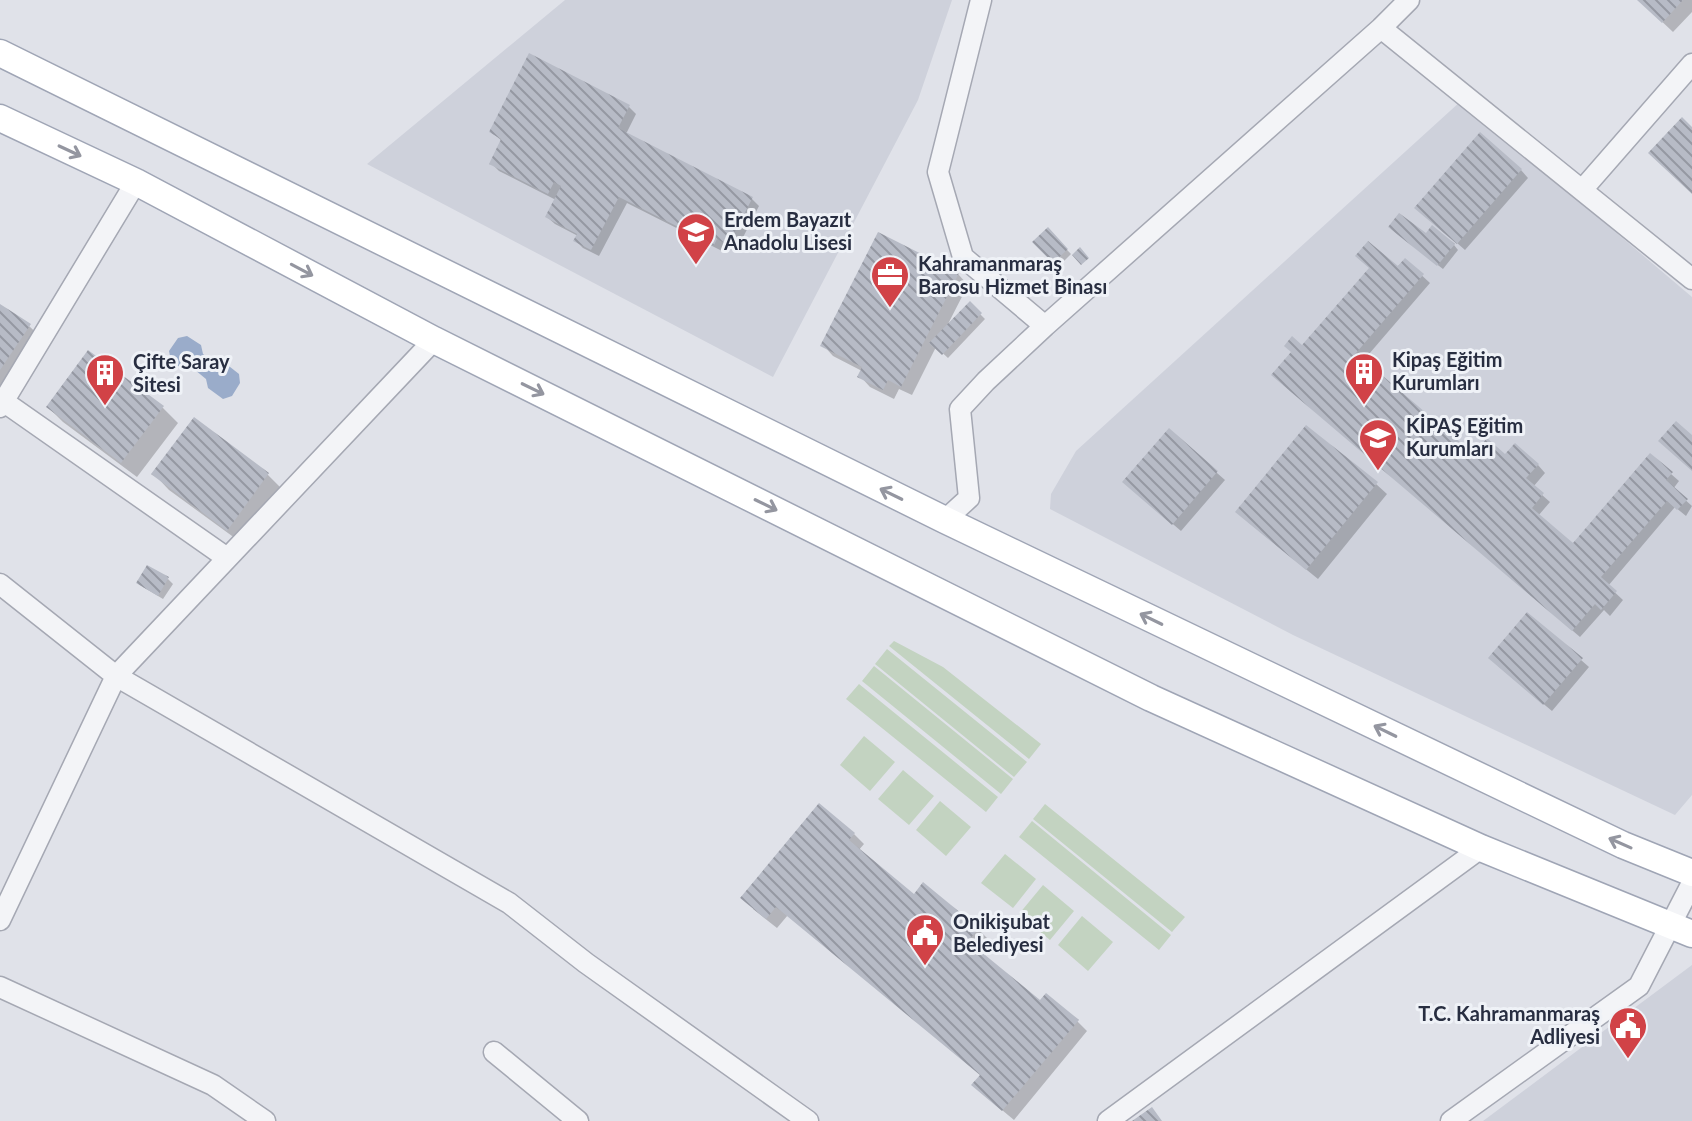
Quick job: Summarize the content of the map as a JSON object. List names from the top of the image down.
{
  "places": {
    "school or university": ["Erdem Bayazıt Anadolu Lisesi", "KİPAŞ Eğitim Kurumları"],
    "office": ["Kahramanmaraş Barosu Hizmet Binası"],
    "building": ["Kipaş Eğitim Kurumları", "Çifte Saray Sitesi"],
    "public building": ["Onikişubat Belediyesi", "T.C. Kahramanmaraş Adliyesi"]
  }
}
